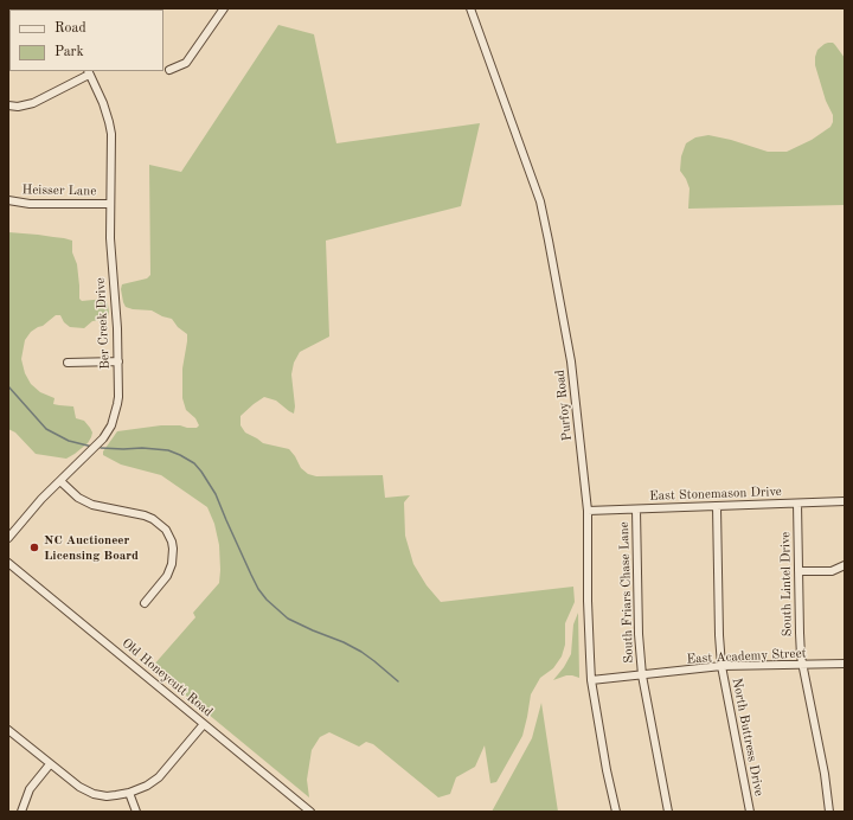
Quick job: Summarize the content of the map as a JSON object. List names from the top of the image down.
{
  "streets": {
    "street": [
      "Heisser Lane",
      "Ber Creek Drive",
      "Purfoy Road",
      "East Stonemason Drive",
      "South Lintel Drive",
      "South Friars Chase Lane",
      "East Academy Street",
      "Old Honeycutt Road",
      "North Buttress Drive"
    ]
  },
  "crossings": [
    ["Heisser Lane", "Ber Creek Drive"],
    ["Purfoy Road", "East Stonemason Drive"],
    ["Purfoy Road", "East Academy Street"],
    ["East Stonemason Drive", "South Lintel Drive"],
    ["East Stonemason Drive", "South Friars Chase Lane"],
    ["East Stonemason Drive", "North Buttress Drive"],
    ["South Lintel Drive", "East Academy Street"],
    ["South Friars Chase Lane", "East Academy Street"],
    ["East Academy Street", "North Buttress Drive"]
  ],
  "places": ["NC Auctioneer Licensing Board"],
  "legend": ["Road", "Park"]
}
